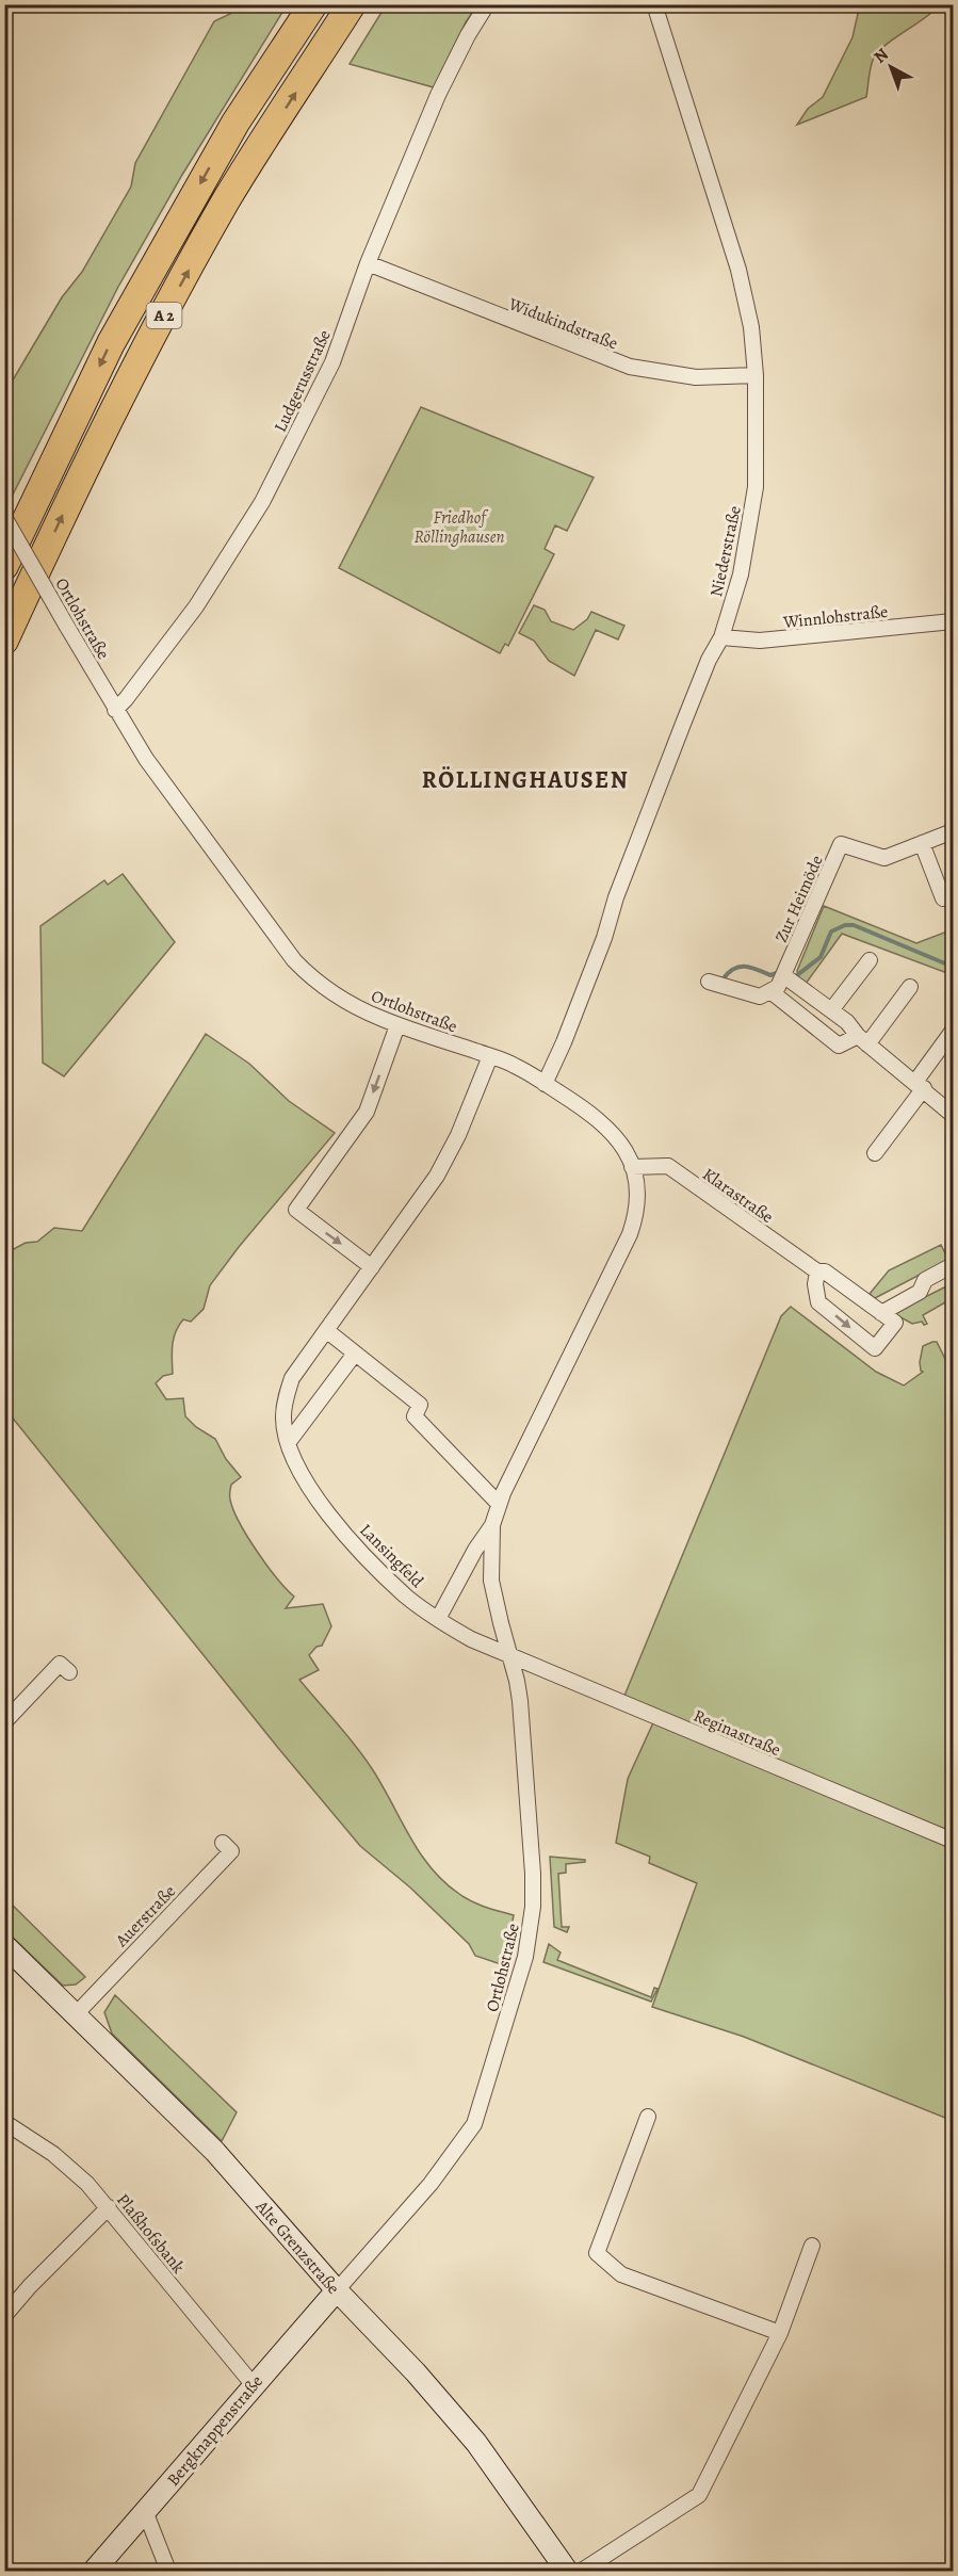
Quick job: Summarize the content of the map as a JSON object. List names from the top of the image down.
{
  "streets": {
    "highway": ["A 2"],
    "street": [
      "Widukindstraße",
      "Ludgerusstraße",
      "Niederstraße",
      "Winnlohstraße",
      "Ortlohstraße",
      "Zur Heimöde",
      "Klarastraße",
      "Lansingfeld",
      "Reginastraße",
      "Auerstraße",
      "Plaßhofsbank",
      "Alte Grenzstraße",
      "Bergknappenstraße"
    ]
  },
  "crossings": [
    ["Widukindstraße", "Ludgerusstraße"],
    ["Widukindstraße", "Niederstraße"],
    ["Ludgerusstraße", "Ortlohstraße"],
    ["Niederstraße", "Winnlohstraße"],
    ["Niederstraße", "Ortlohstraße"],
    ["Ortlohstraße", "Klarastraße"],
    ["Ortlohstraße", "Lansingfeld"],
    ["Ortlohstraße", "Reginastraße"],
    ["Ortlohstraße", "Alte Grenzstraße"],
    ["Ortlohstraße", "Bergknappenstraße"],
    ["Lansingfeld", "Reginastraße"],
    ["Auerstraße", "Alte Grenzstraße"],
    ["Plaßhofsbank", "Bergknappenstraße"],
    ["Alte Grenzstraße", "Bergknappenstraße"]
  ],
  "districts": ["RÖLLINGHAUSEN"],
  "parks": ["Friedhof Röllinghausen"],
  "north": "top left"
}
